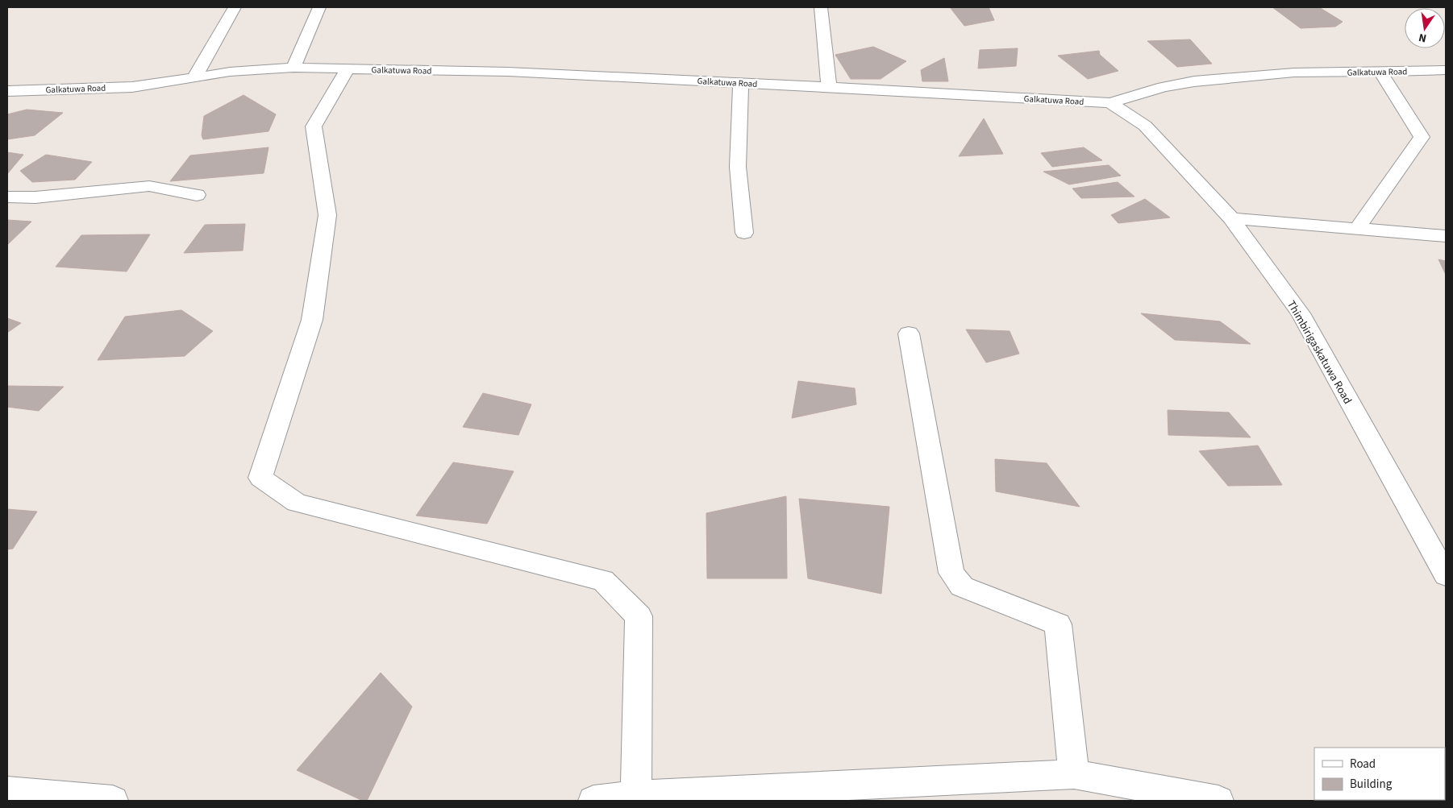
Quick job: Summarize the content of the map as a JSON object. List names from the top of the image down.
{
  "streets": {
    "street": ["Galkatuwa Road", "Thimbirigaskatuwa Road"]
  },
  "crossings": [
    ["Galkatuwa Road", "Thimbirigaskatuwa Road"]
  ],
  "legend": ["Road", "Building"],
  "north": "bottom"
}
